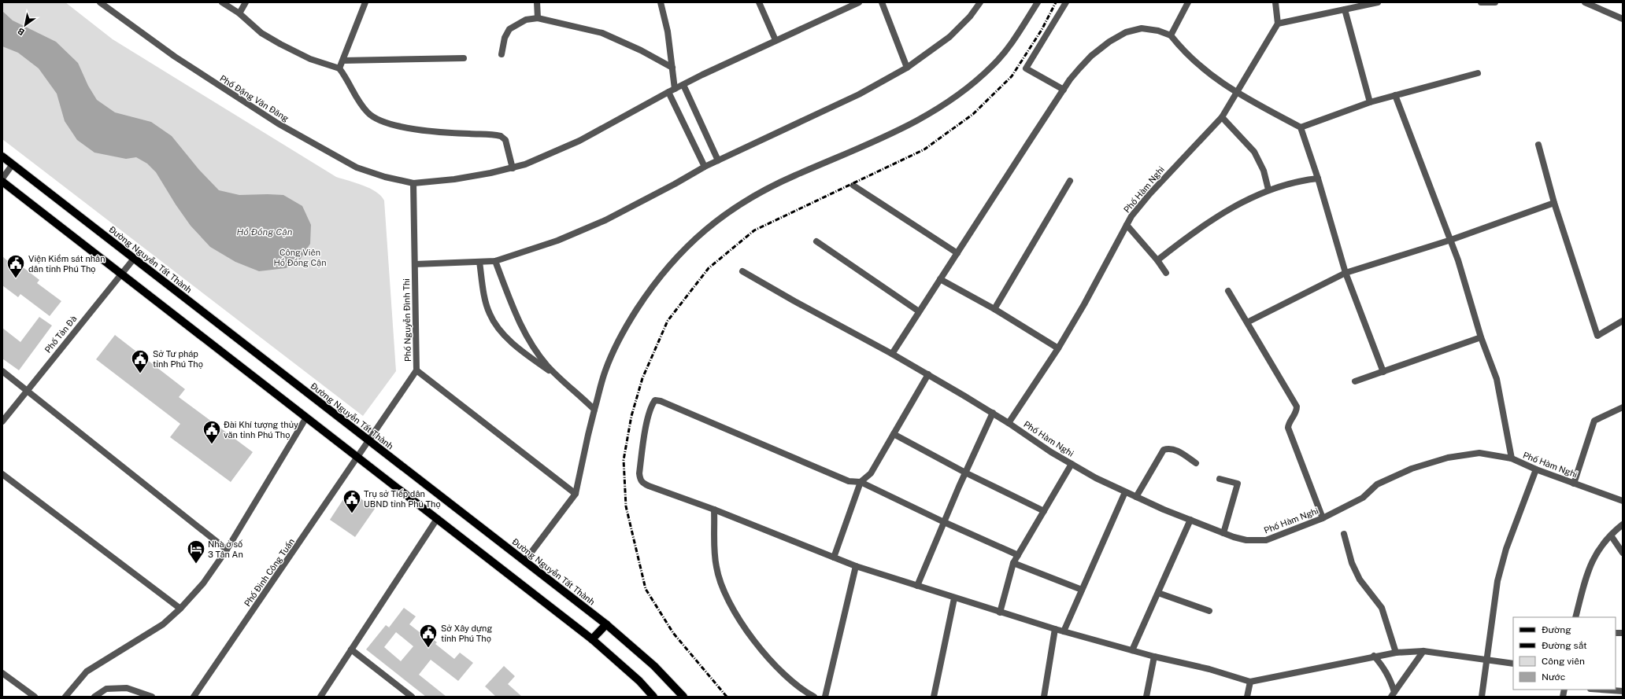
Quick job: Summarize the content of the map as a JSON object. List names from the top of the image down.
{
  "streets": {
    "main road": ["Đường Nguyễn Tất Thành"],
    "street": [
      "Phố Đặng Văn Đăng",
      "Phố Hàm Nghi",
      "Phố Nguyễn Đình Thi",
      "Phố Tản Đà",
      "Phố Đinh Công Tuấn"
    ]
  },
  "crossings": [
    ["Phố Đặng Văn Đăng", "Phố Nguyễn Đình Thi"],
    ["Đường Nguyễn Tất Thành", "Phố Nguyễn Đình Thi"],
    ["Đường Nguyễn Tất Thành", "Phố Tản Đà"],
    ["Phố Nguyễn Đình Thi", "Phố Đinh Công Tuấn"]
  ],
  "water": ["Hồ Đồng Cận"],
  "parks": ["Công Viên Hồ Đồng Cận"],
  "places": {
    "public building": [
      "Viện Kiểm sát nhân dân tỉnh Phú Thọ",
      "Sở Tư pháp tỉnh Phú Thọ",
      "Đài Khí tượng thủy văn tỉnh Phú Thọ",
      "Trụ sở Tiếp dân UBND tỉnh Phú Thọ",
      "Sở Xây dựng tỉnh Phú Thọ"
    ],
    "hotel": ["Nhà ở số 3 Tân An"]
  },
  "legend": [
    "Đường",
    "Đường sắt",
    "Công viên",
    "Nước"
  ],
  "north": "bottom left"
}
